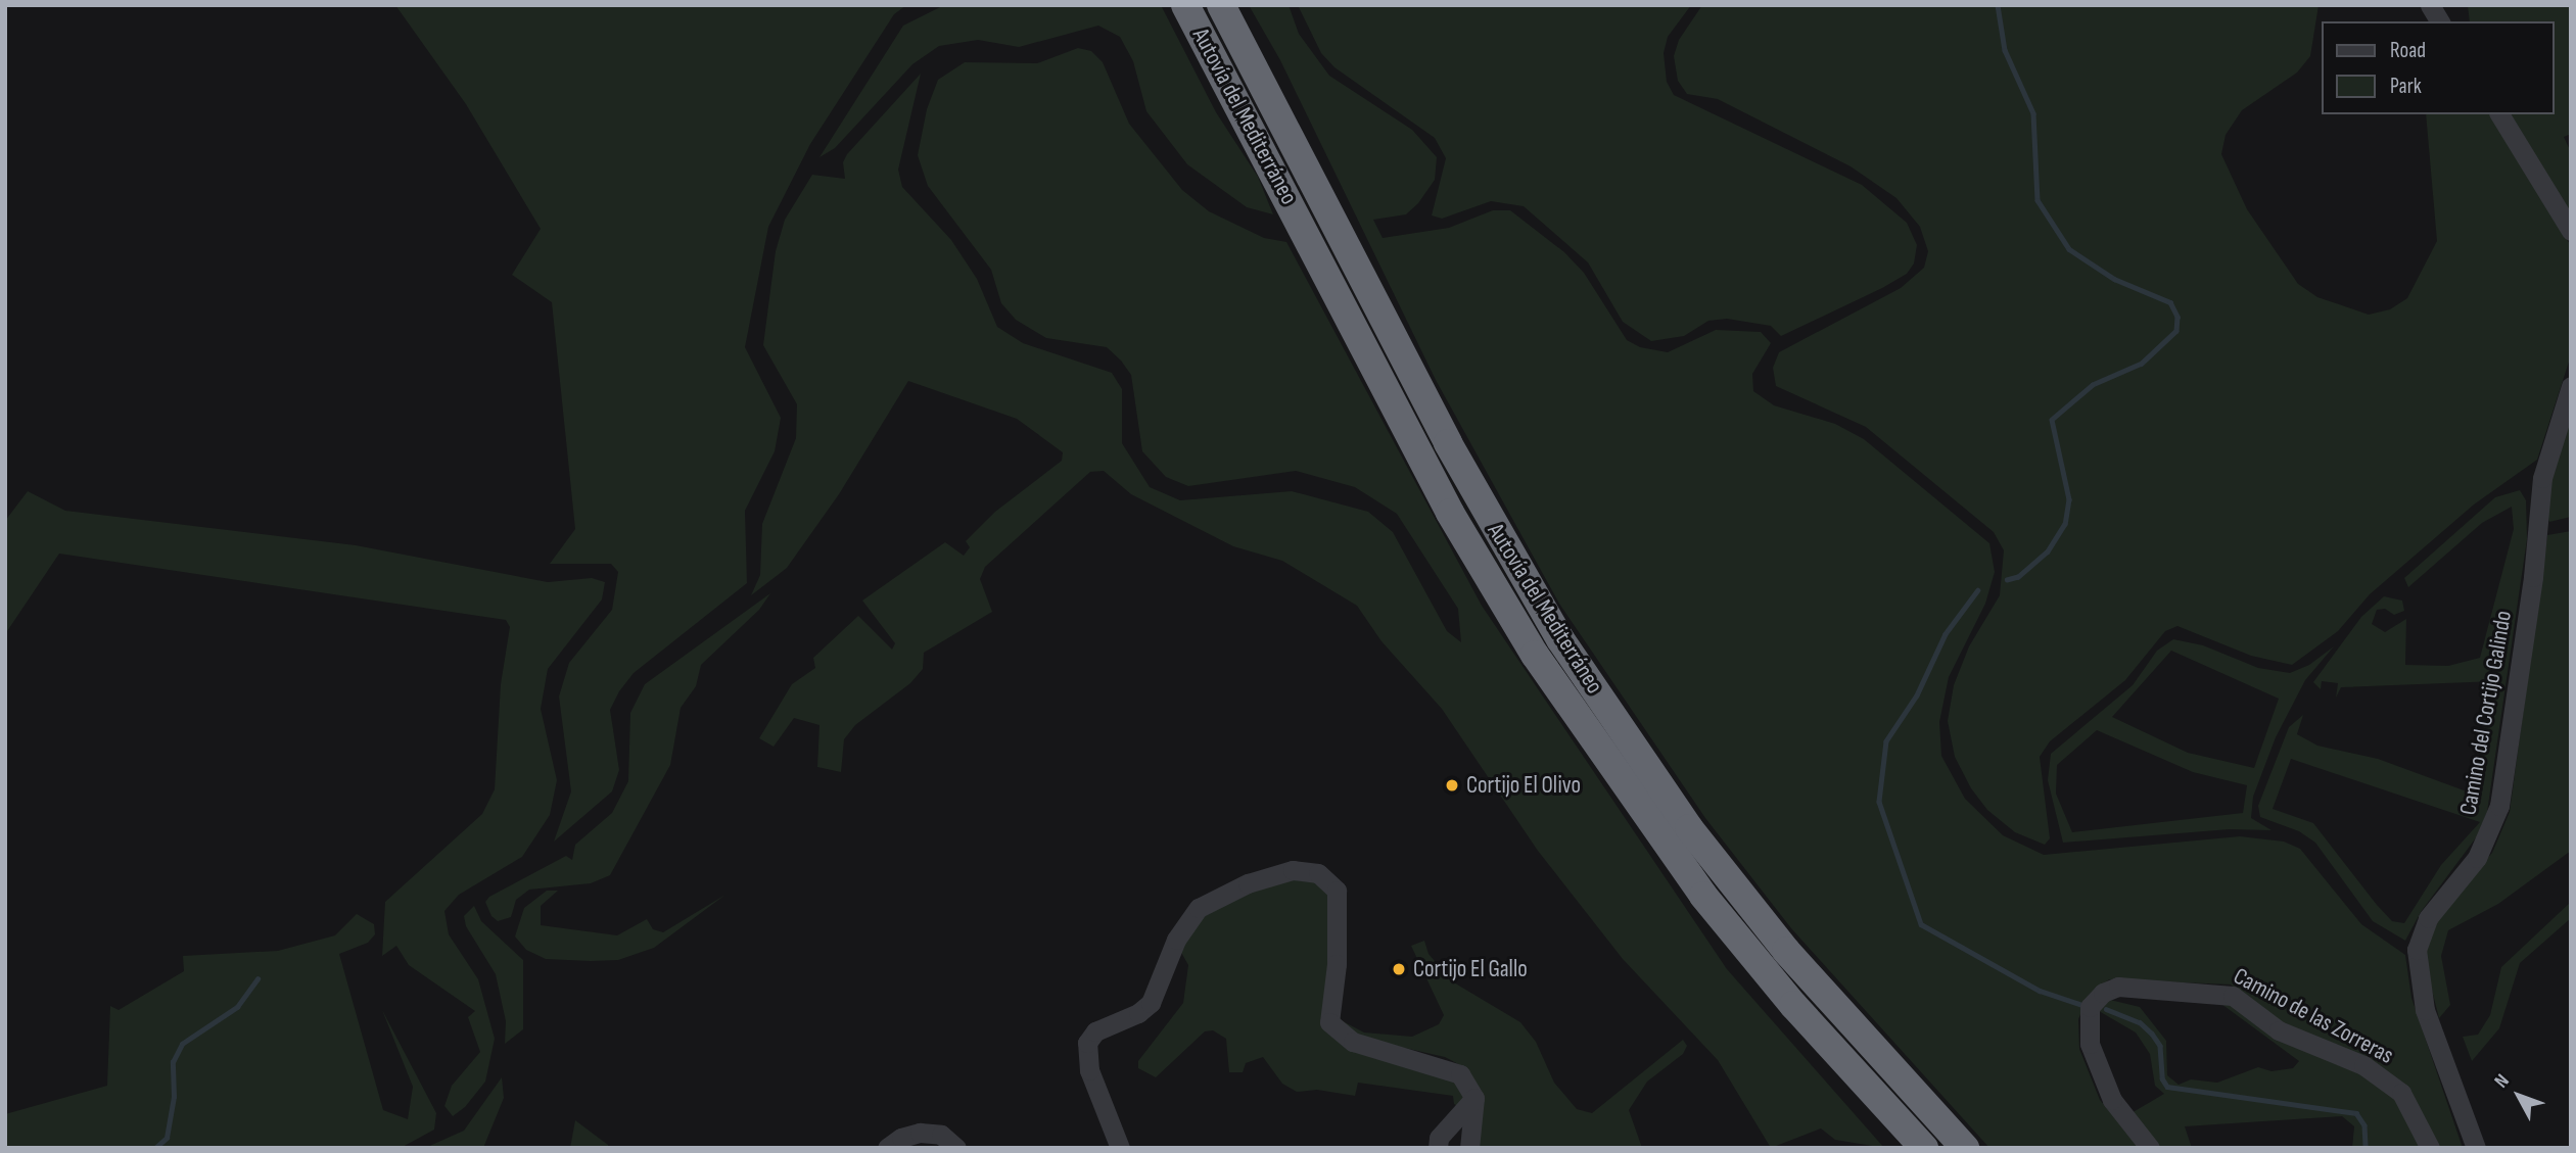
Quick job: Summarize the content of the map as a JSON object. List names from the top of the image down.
{
  "streets": {
    "highway": ["Autovía del Mediterráneo"],
    "street": ["Camino del Cortijo Galindo", "Camino de las Zorreras"]
  },
  "places": ["Cortijo El Olivo", "Cortijo El Gallo"],
  "legend": ["Road", "Park"],
  "north": "top left"
}
